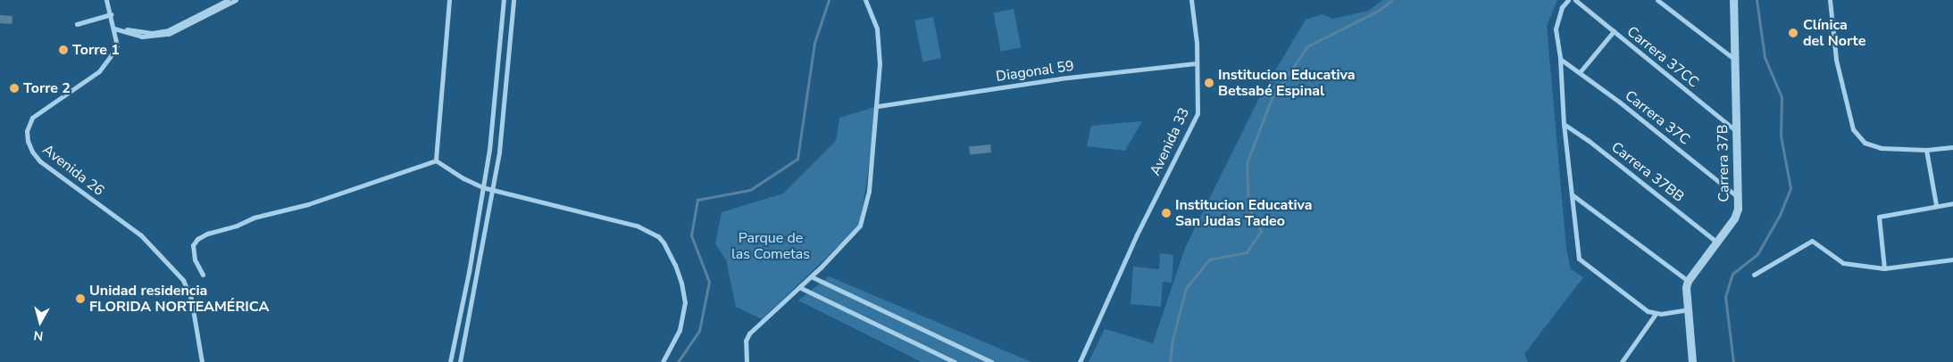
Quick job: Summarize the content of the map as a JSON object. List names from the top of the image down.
{
  "streets": {
    "street": [
      "Carrera 37CC",
      "Diagonal 59",
      "Carrera 37C",
      "Avenida 33",
      "Carrera 37B",
      "Avenida 26",
      "Carrera 37BB"
    ]
  },
  "crossings": [
    ["Carrera 37CC", "Carrera 37B"],
    ["Diagonal 59", "Avenida 33"],
    ["Carrera 37C", "Carrera 37B"],
    ["Carrera 37B", "Carrera 37BB"]
  ],
  "parks": ["Parque de las Cometas"],
  "places": [
    "Clínica del Norte",
    "Torre 1",
    "Institucion Educativa Betsabé Espinal",
    "Torre 2",
    "Institucion Educativa San Judas Tadeo",
    "Unidad residencia FLORIDA NORTEAMÉRICA"
  ],
  "north": "bottom"
}
